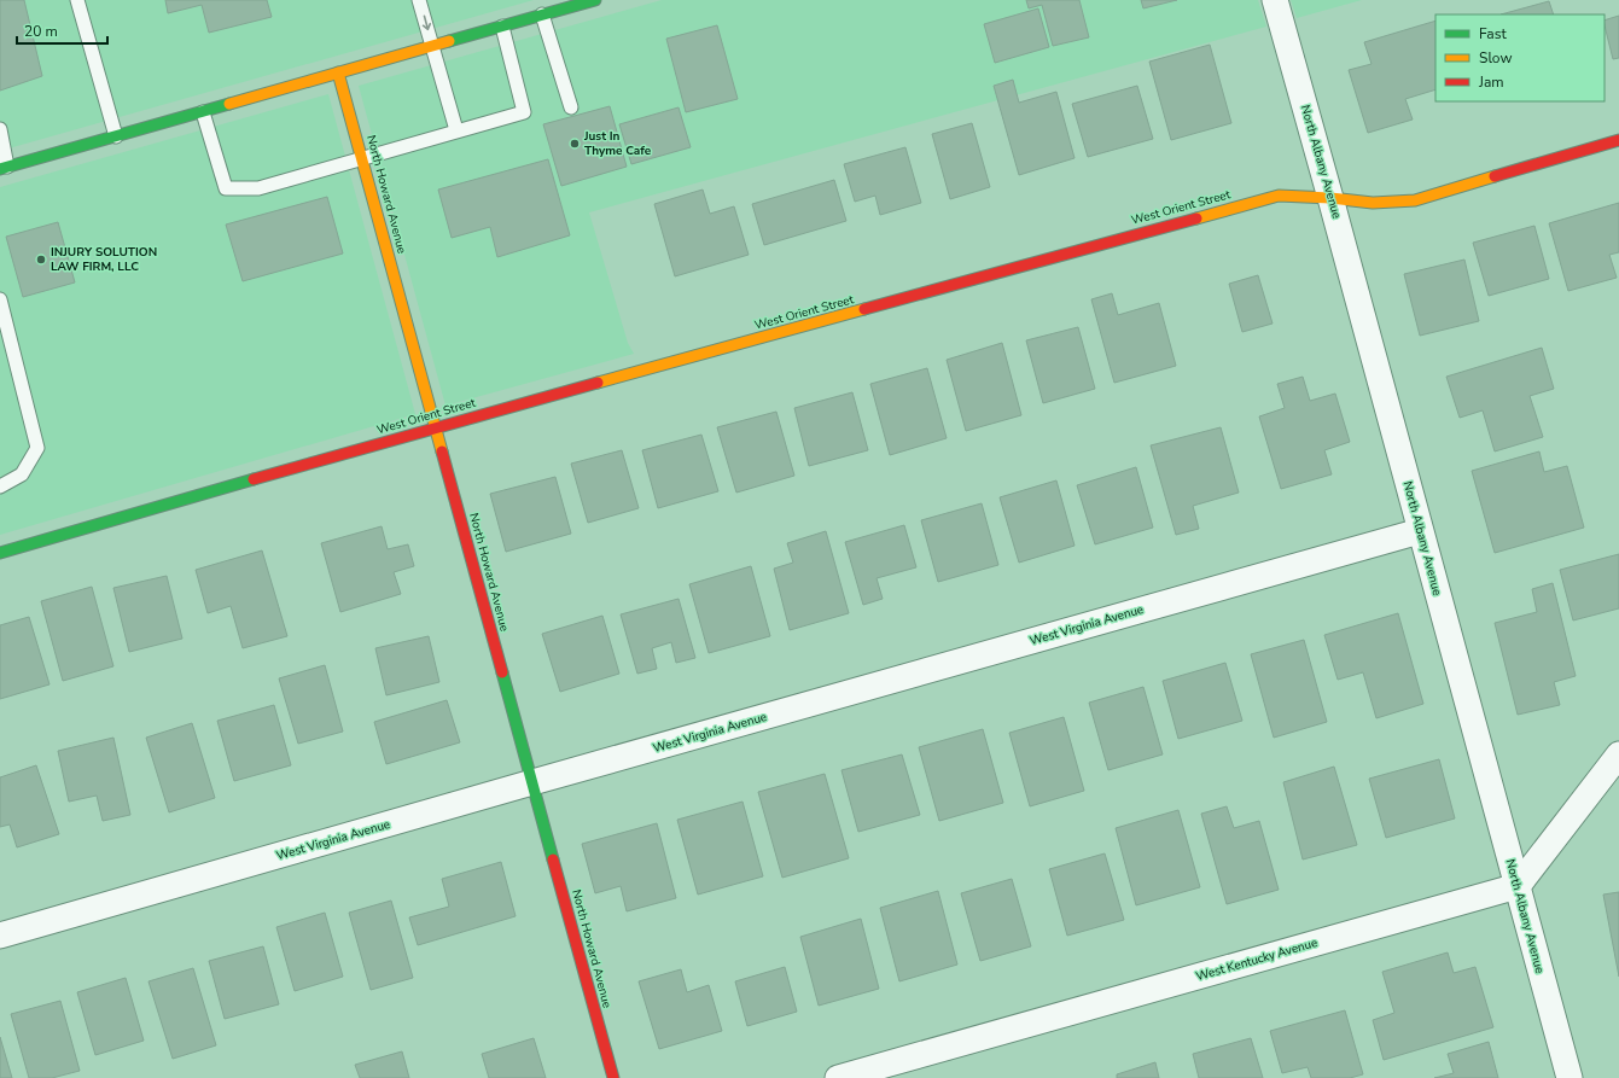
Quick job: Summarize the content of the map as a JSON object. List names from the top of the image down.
{
  "streets": {
    "street": [
      "North Albany Avenue",
      "North Howard Avenue",
      "West Orient Street",
      "West Virginia Avenue",
      "West Kentucky Avenue"
    ]
  },
  "crossings": [
    ["North Albany Avenue", "West Orient Street"],
    ["North Albany Avenue", "West Virginia Avenue"],
    ["North Albany Avenue", "West Kentucky Avenue"],
    ["North Howard Avenue", "West Orient Street"],
    ["North Howard Avenue", "West Virginia Avenue"]
  ],
  "places": ["Just In Thyme Cafe", "INJURY SOLUTION LAW FIRM, LLC"],
  "legend": ["Fast", "Slow", "Jam"],
  "scale_bar": "20 m"
}
